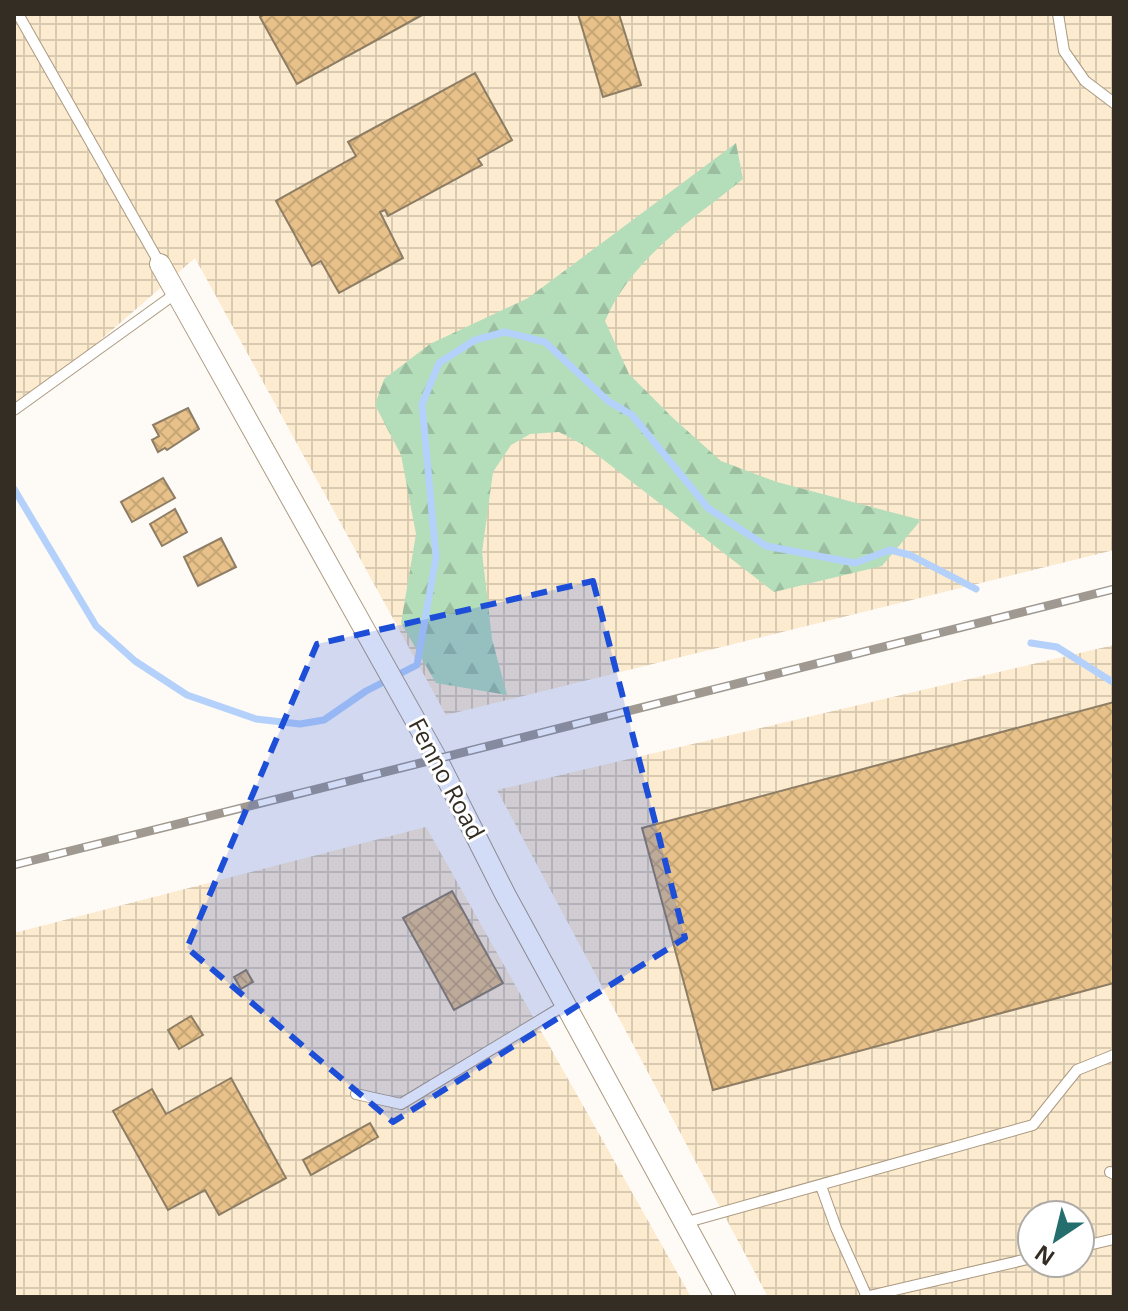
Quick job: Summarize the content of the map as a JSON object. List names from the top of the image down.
{
  "streets": {
    "street": ["Fenno Road"]
  },
  "north": "bottom left"
}
